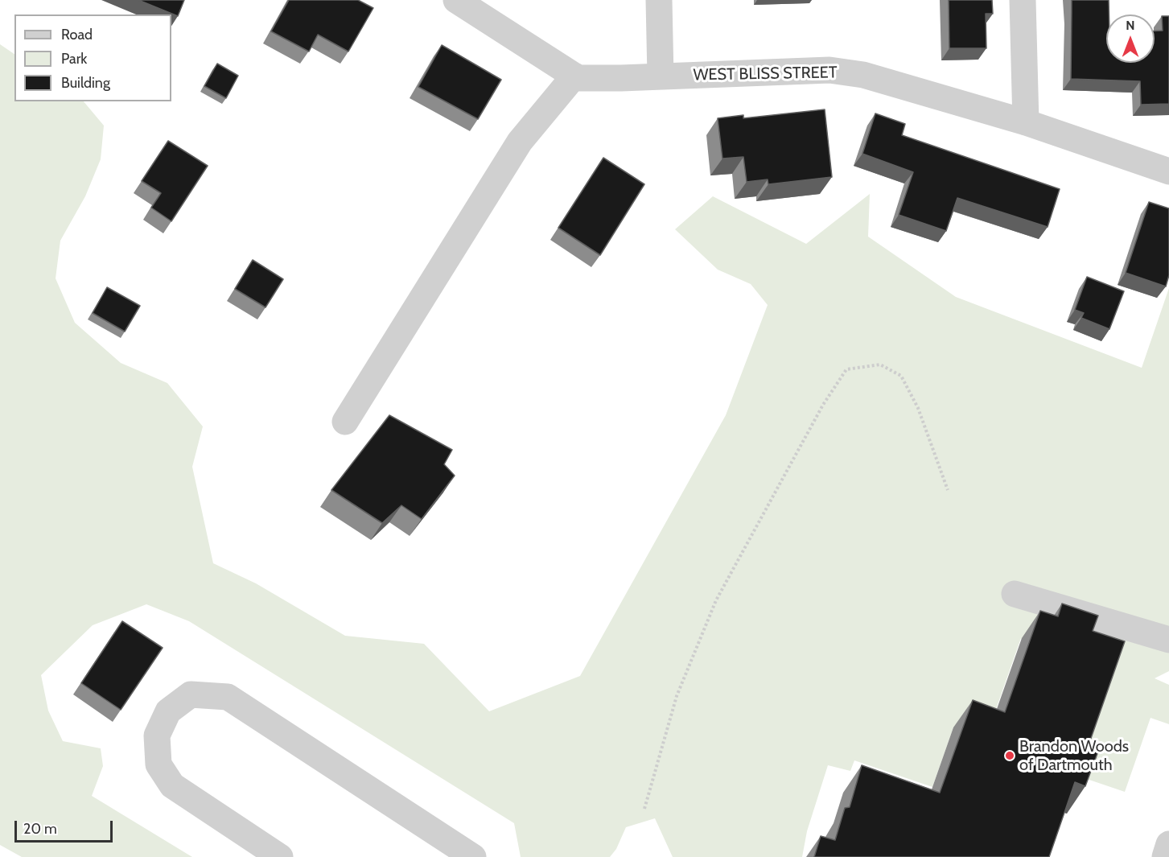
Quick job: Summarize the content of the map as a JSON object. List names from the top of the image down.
{
  "streets": {
    "street": ["WEST BLISS STREET"]
  },
  "places": ["Brandon Woods of Dartmouth"],
  "legend": ["Road", "Park", "Building"],
  "scale_bar": "20 m",
  "north": "top"
}
